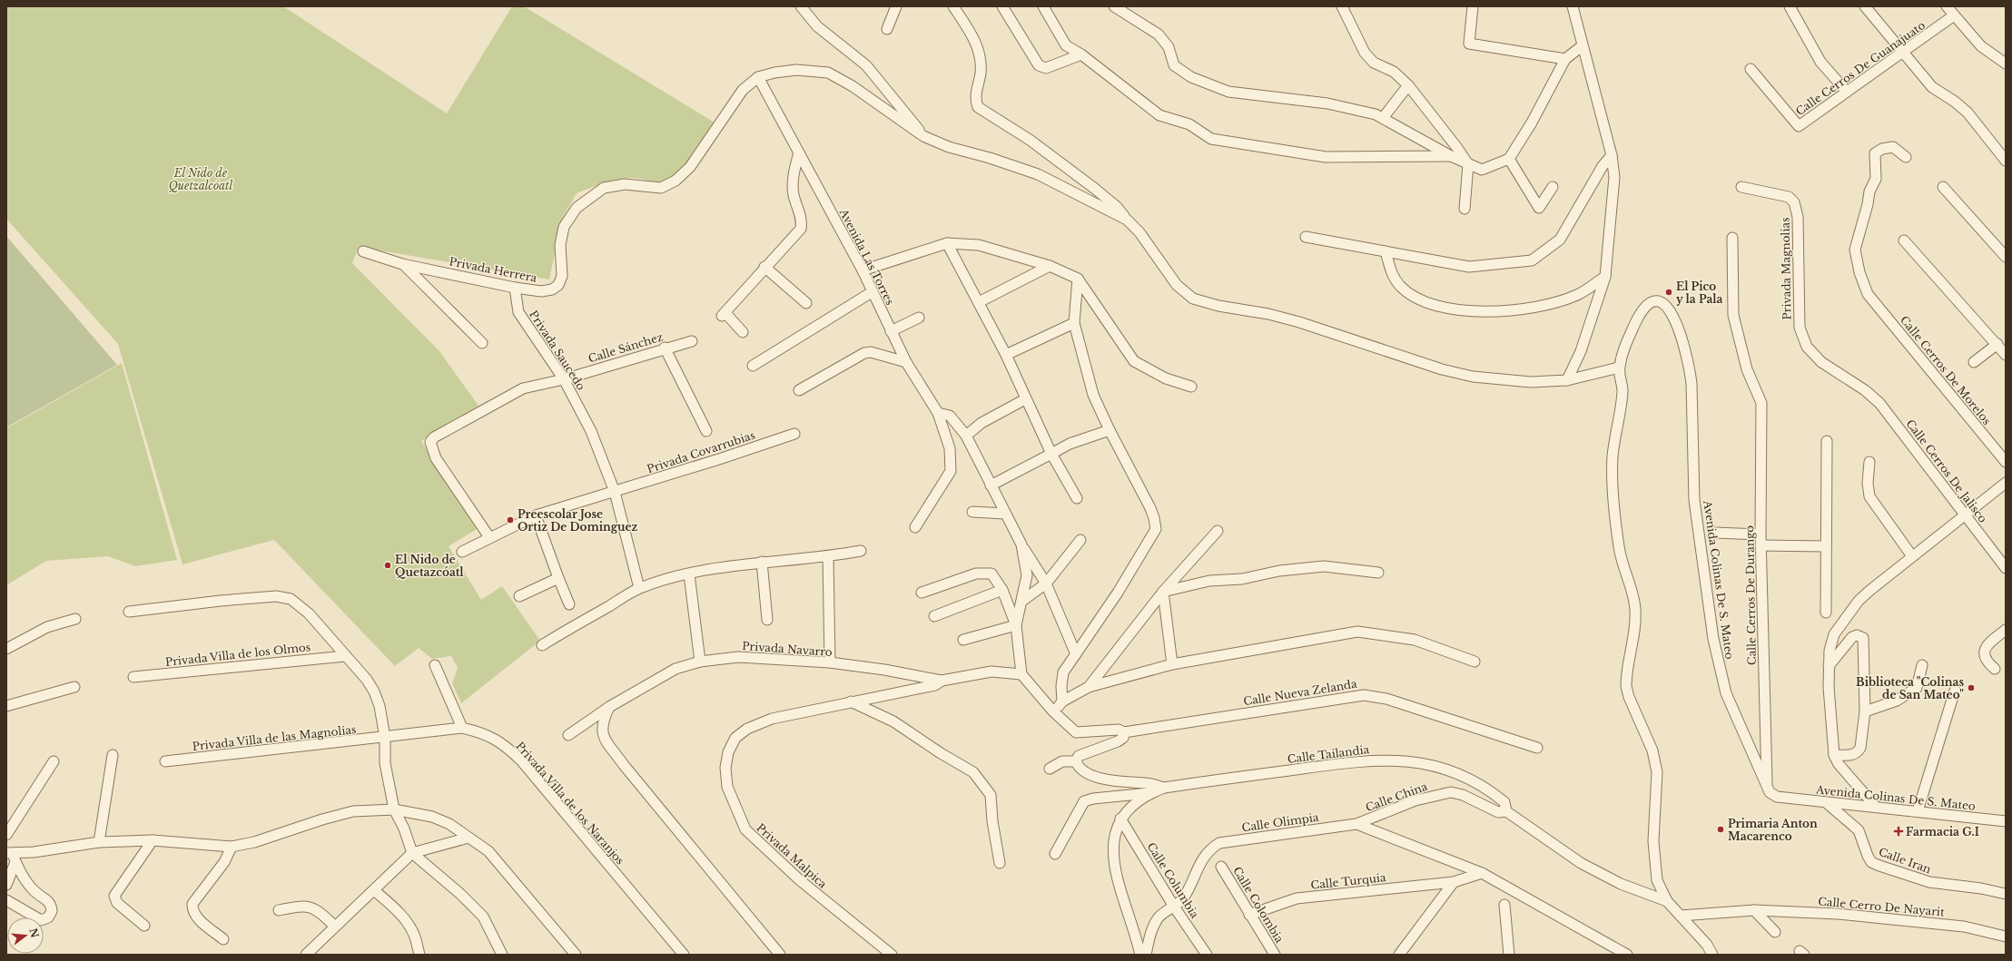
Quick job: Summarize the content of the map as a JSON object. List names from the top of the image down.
{
  "streets": {
    "street": [
      "Calle Cerros De Guanajuato",
      "Avenida Las Torres",
      "Privada Magnolias",
      "Privada Herrera",
      "Calle Sánchez",
      "Privada Saucedo",
      "Calle Cerros De Morelos",
      "Privada Covarrubias",
      "Calle Cerros De Jalisco",
      "Avenida Colinas De S. Mateo",
      "Calle Cerros De Durango",
      "Privada Navarro",
      "Privada Villa de los Olmos",
      "Calle Nueva Zelanda",
      "Privada Villa de las Magnolias",
      "Calle Tailandia",
      "Calle China",
      "Privada Villa de los Naranjos",
      "Calle Olimpia",
      "Privada Malpica",
      "Calle Iran",
      "Calle Columbia",
      "Calle Turquia",
      "Calle Colombia",
      "Calle Cerro De Nayarit"
    ]
  },
  "crossings": [
    ["Avenida Las Torres", "Privada Herrera"],
    ["Privada Magnolias", "Calle Cerros De Jalisco"],
    ["Privada Herrera", "Privada Saucedo"],
    ["Calle Sánchez", "Privada Saucedo"],
    ["Calle Sánchez", "Privada Covarrubias"],
    ["Privada Saucedo", "Privada Covarrubias"],
    ["Avenida Colinas De S. Mateo", "Calle Cerros De Durango"],
    ["Avenida Colinas De S. Mateo", "Calle Iran"],
    ["Privada Navarro", "Privada Malpica"],
    ["Privada Villa de las Magnolias", "Privada Villa de los Naranjos"],
    ["Calle Tailandia", "Calle China"],
    ["Calle China", "Calle Olimpia"],
    ["Calle Olimpia", "Calle Columbia"],
    ["Calle Turquia", "Calle Colombia"]
  ],
  "parks": ["El Nido de Quetzalcóatl"],
  "places": {
    "other": [
      "El Pico y la Pala",
      "Preescolar Jose Ortiz De Dominguez",
      "El Nido de Quetazcóatl",
      "Biblioteca \"Colinas de San Mateo\"",
      "Primaria Anton Macarenco"
    ],
    "health": ["Farmacia G.I"]
  },
  "north": "right"
}
